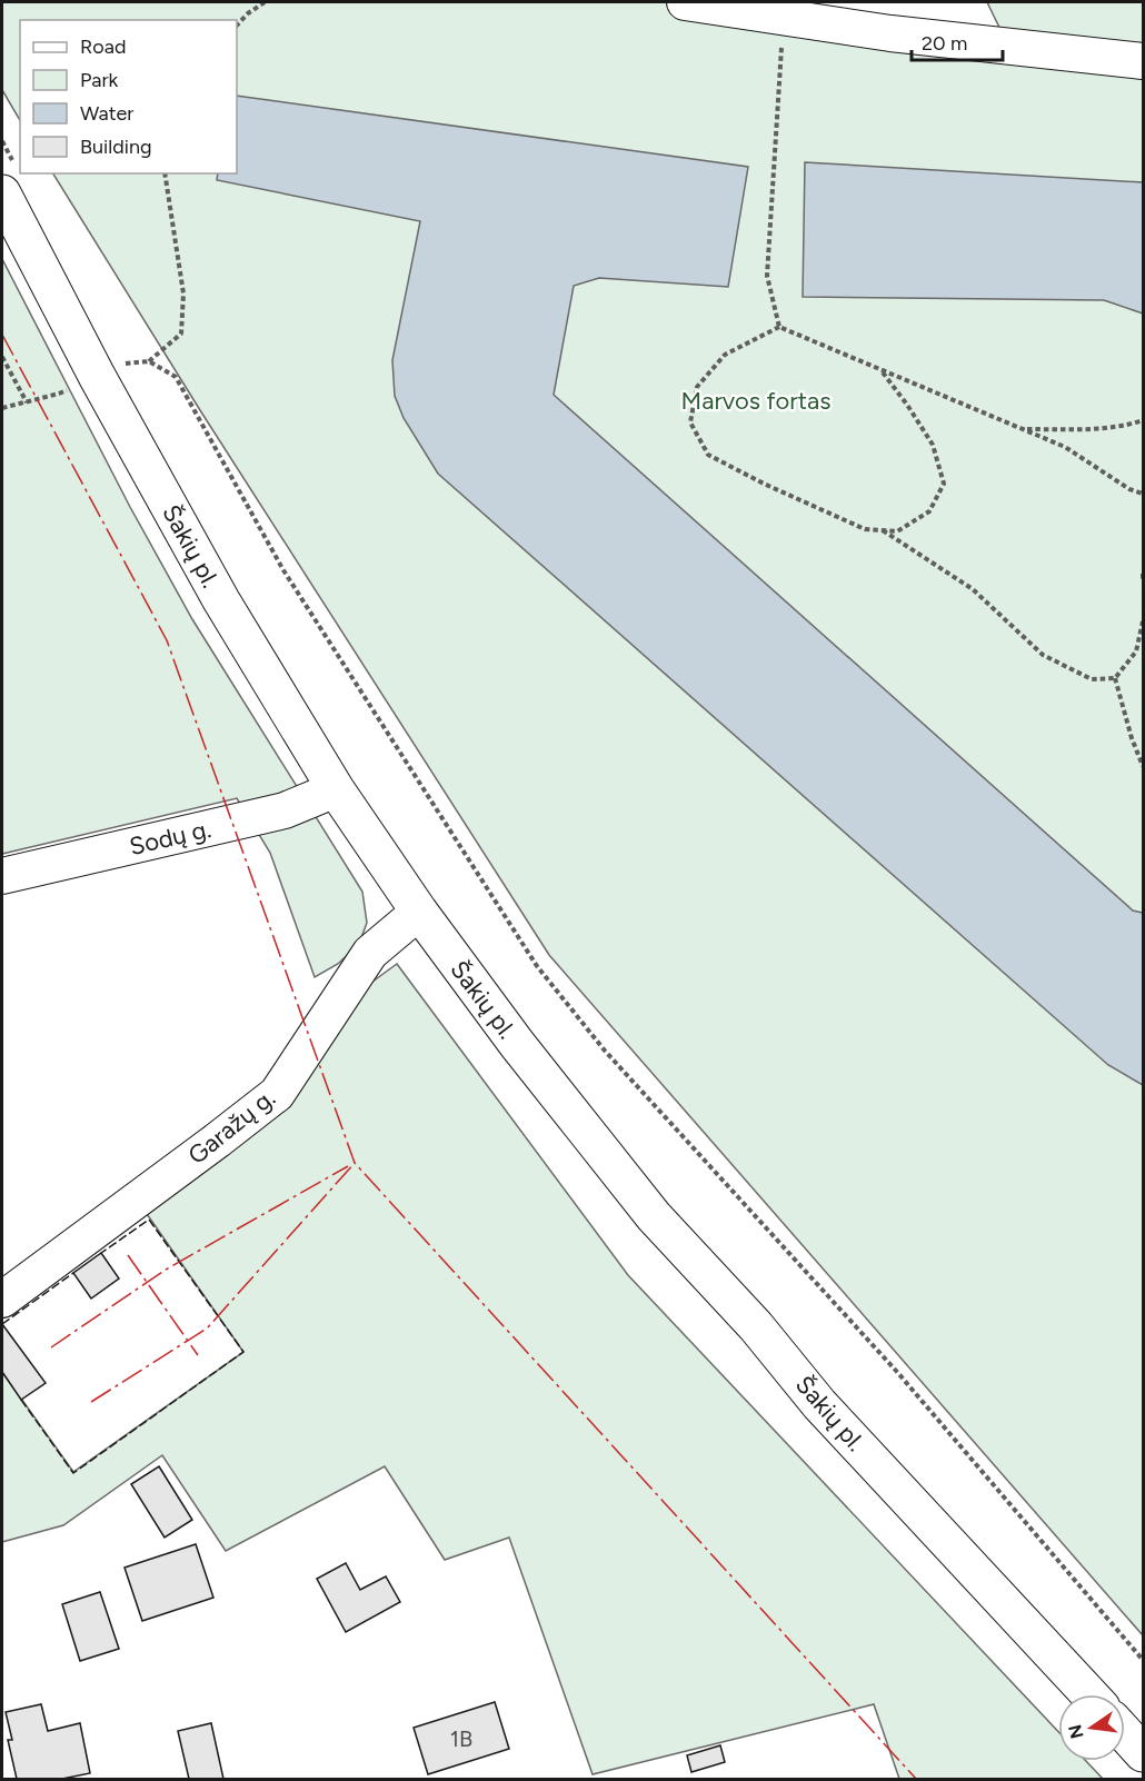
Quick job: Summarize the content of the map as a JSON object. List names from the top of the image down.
{
  "streets": {
    "main road": ["Šakių pl."],
    "street": ["Sodų g.", "Garažų g."]
  },
  "crossings": [
    ["Šakių pl.", "Sodų g."],
    ["Šakių pl.", "Garažų g."]
  ],
  "parks": ["Marvos fortas"],
  "house_numbers": ["1B"],
  "legend": [
    "Road",
    "Park",
    "Water",
    "Building"
  ],
  "scale_bar": "20 m",
  "north": "left"
}
